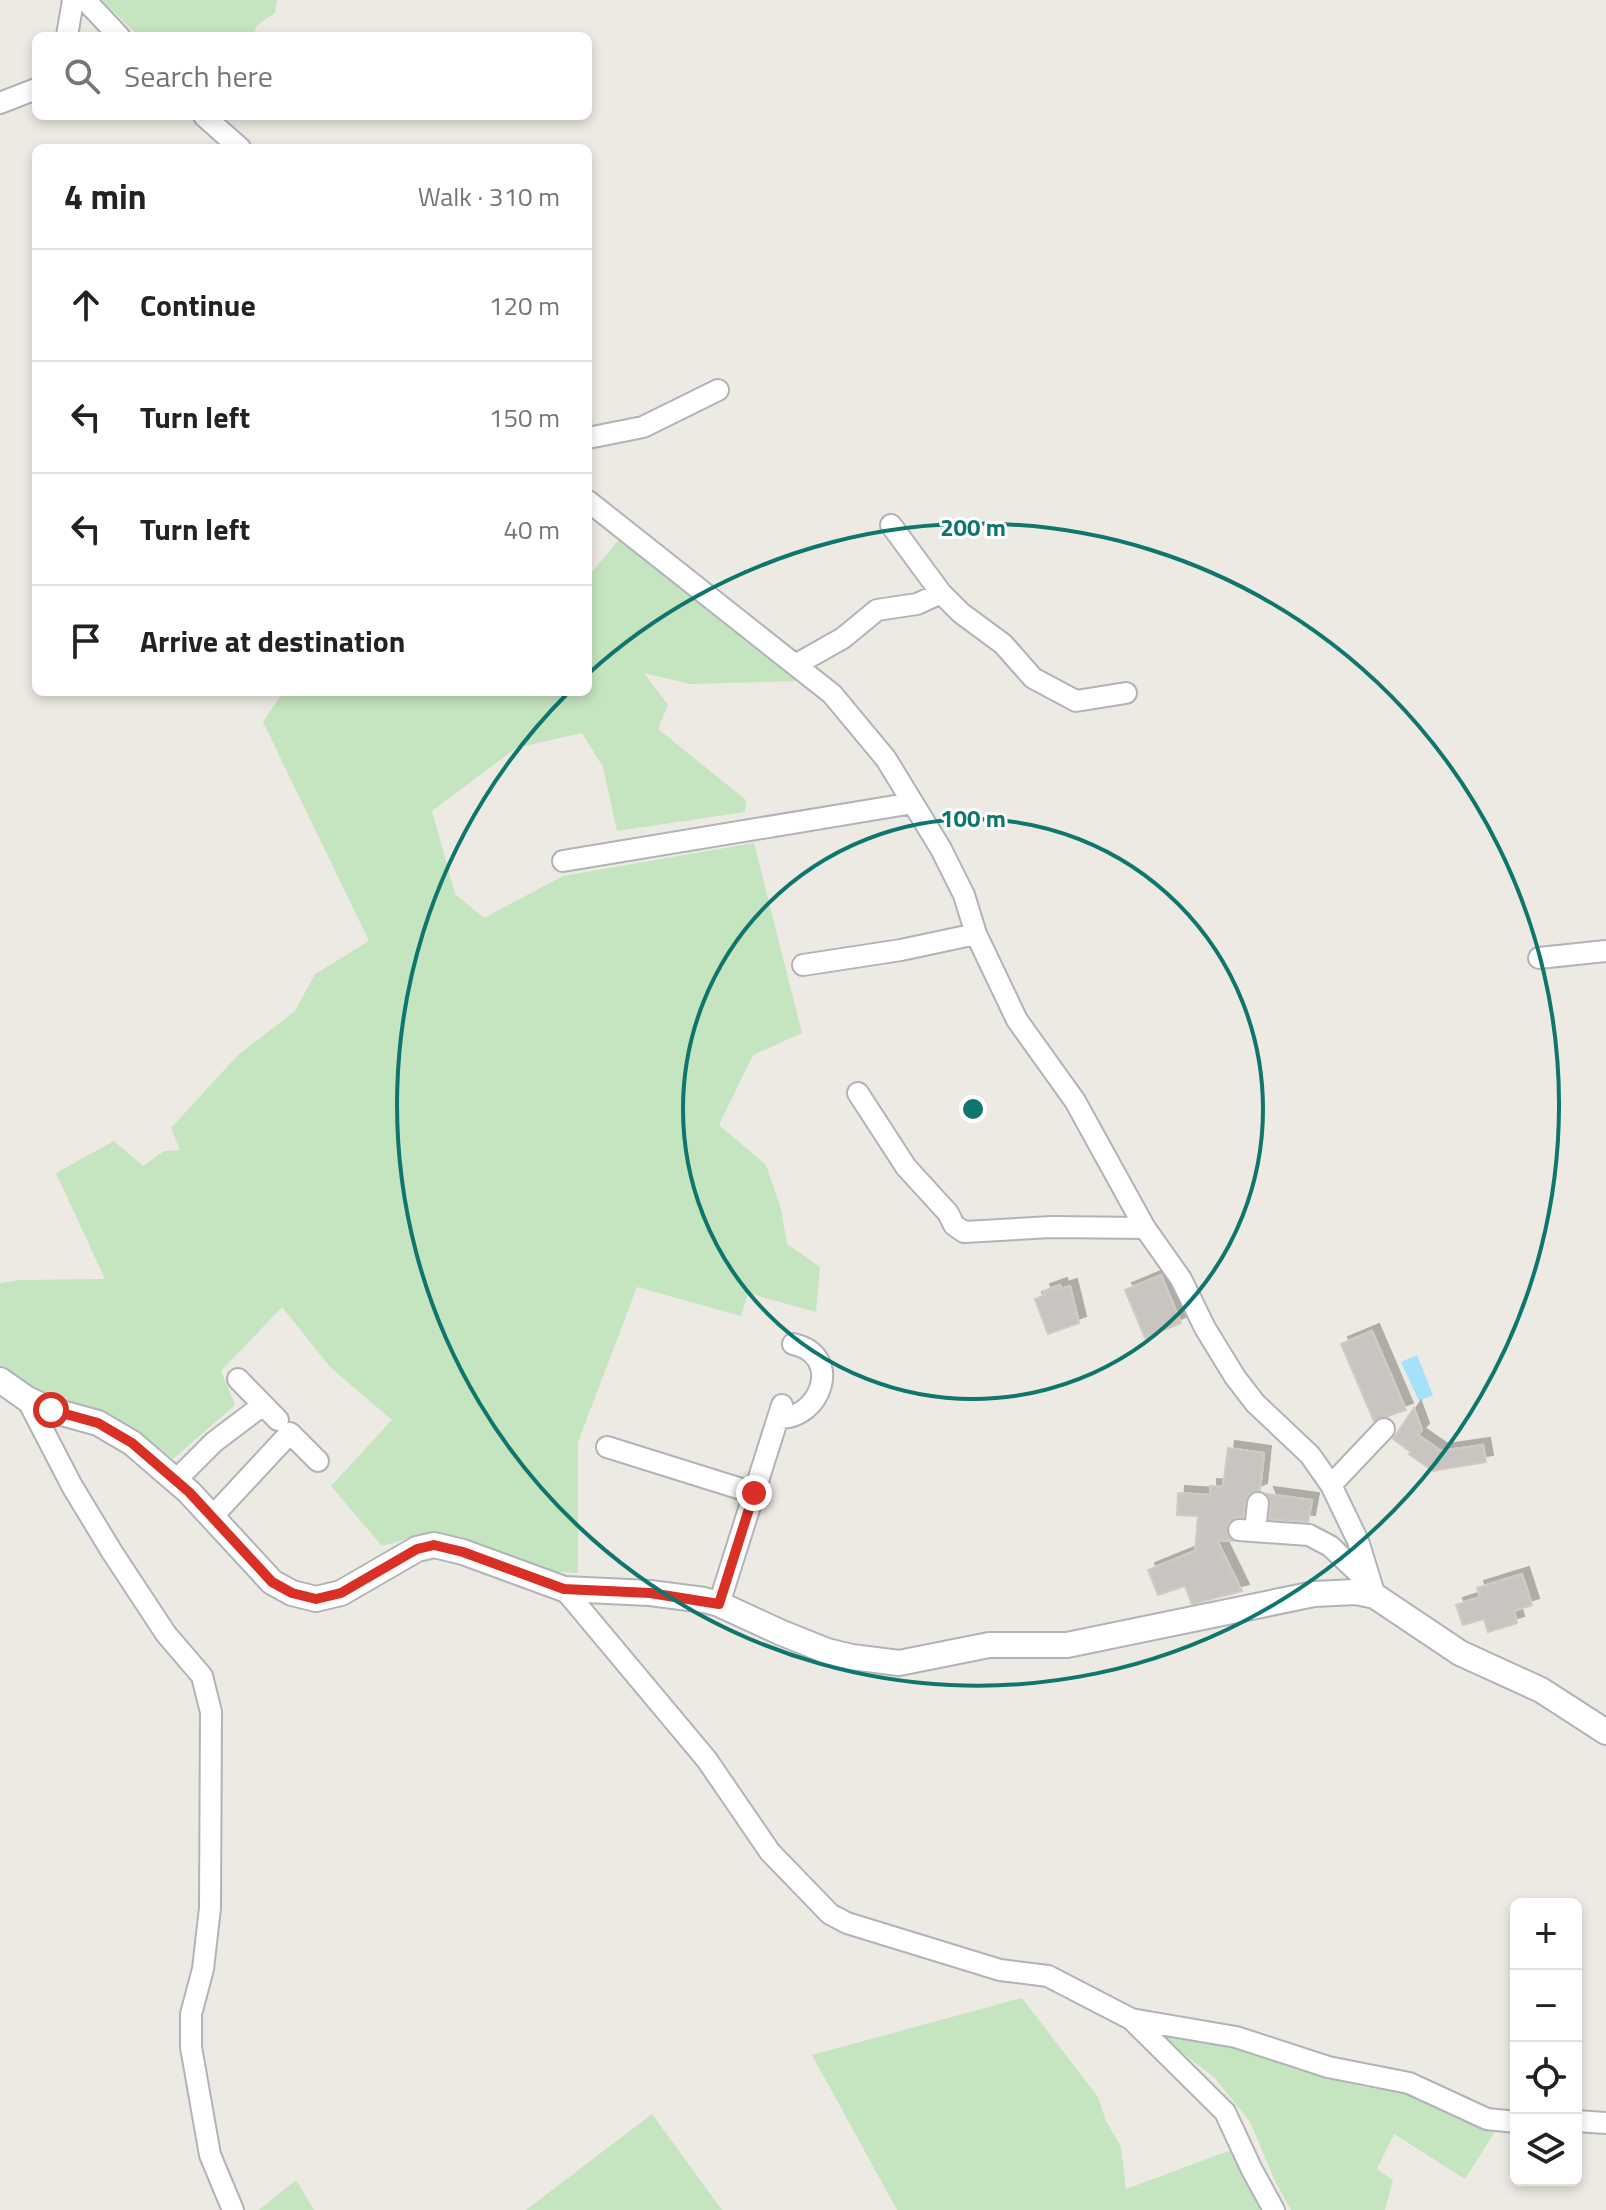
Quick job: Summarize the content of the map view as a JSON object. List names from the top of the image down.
{
  "page": {
    "search": "Search here",
    "heading": ["4 min", "Walk · 310 m"],
    "list": [
      ["Continue", "120 m"],
      ["Turn left", "150 m"],
      ["Turn left", "40 m"],
      "Arrive at destination"
    ],
    "map_buttons": ["+", "−"]
  },
  "rings": ["200 m", "100 m"]
}
